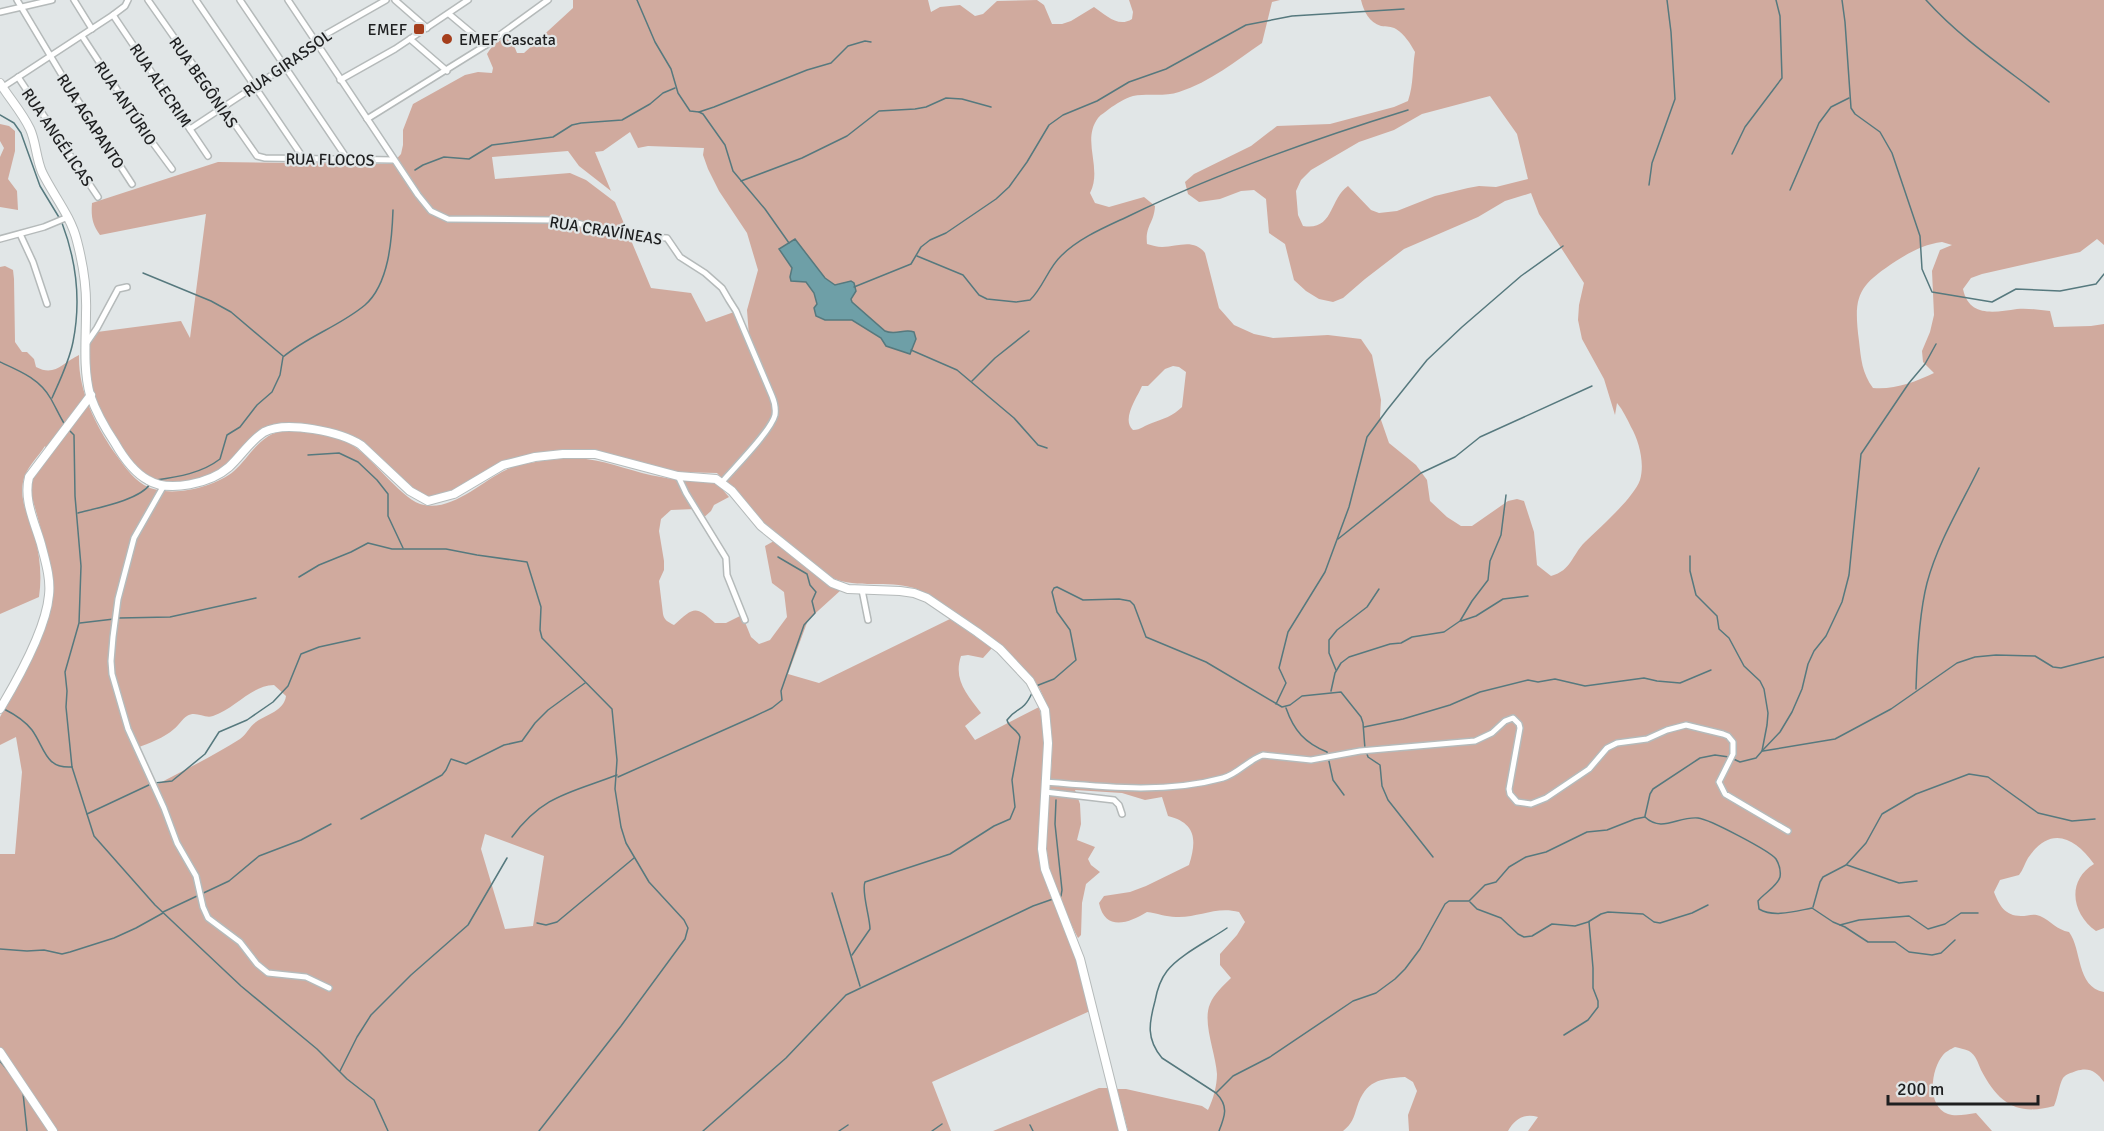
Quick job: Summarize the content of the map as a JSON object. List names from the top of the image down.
{
  "streets": {
    "street": [
      "RUA GIRASSOL",
      "RUA BEGÔNIAS",
      "RUA ALECRIM",
      "RUA ANTÚRIO",
      "RUA AGAPANTO",
      "RUA ANGÉLICAS",
      "RUA FLOCOS",
      "RUA CRAVÍNEAS"
    ]
  },
  "crossings": [
    ["RUA GIRASSOL", "RUA BEGÔNIAS"],
    ["RUA GIRASSOL", "RUA ALECRIM"],
    ["RUA GIRASSOL", "RUA CRAVÍNEAS"],
    ["RUA BEGÔNIAS", "RUA FLOCOS"],
    ["RUA FLOCOS", "RUA CRAVÍNEAS"]
  ],
  "places": {
    "transit": ["EMEF"],
    "other": ["EMEF Cascata"]
  },
  "scale_bar": "200 m"
}
